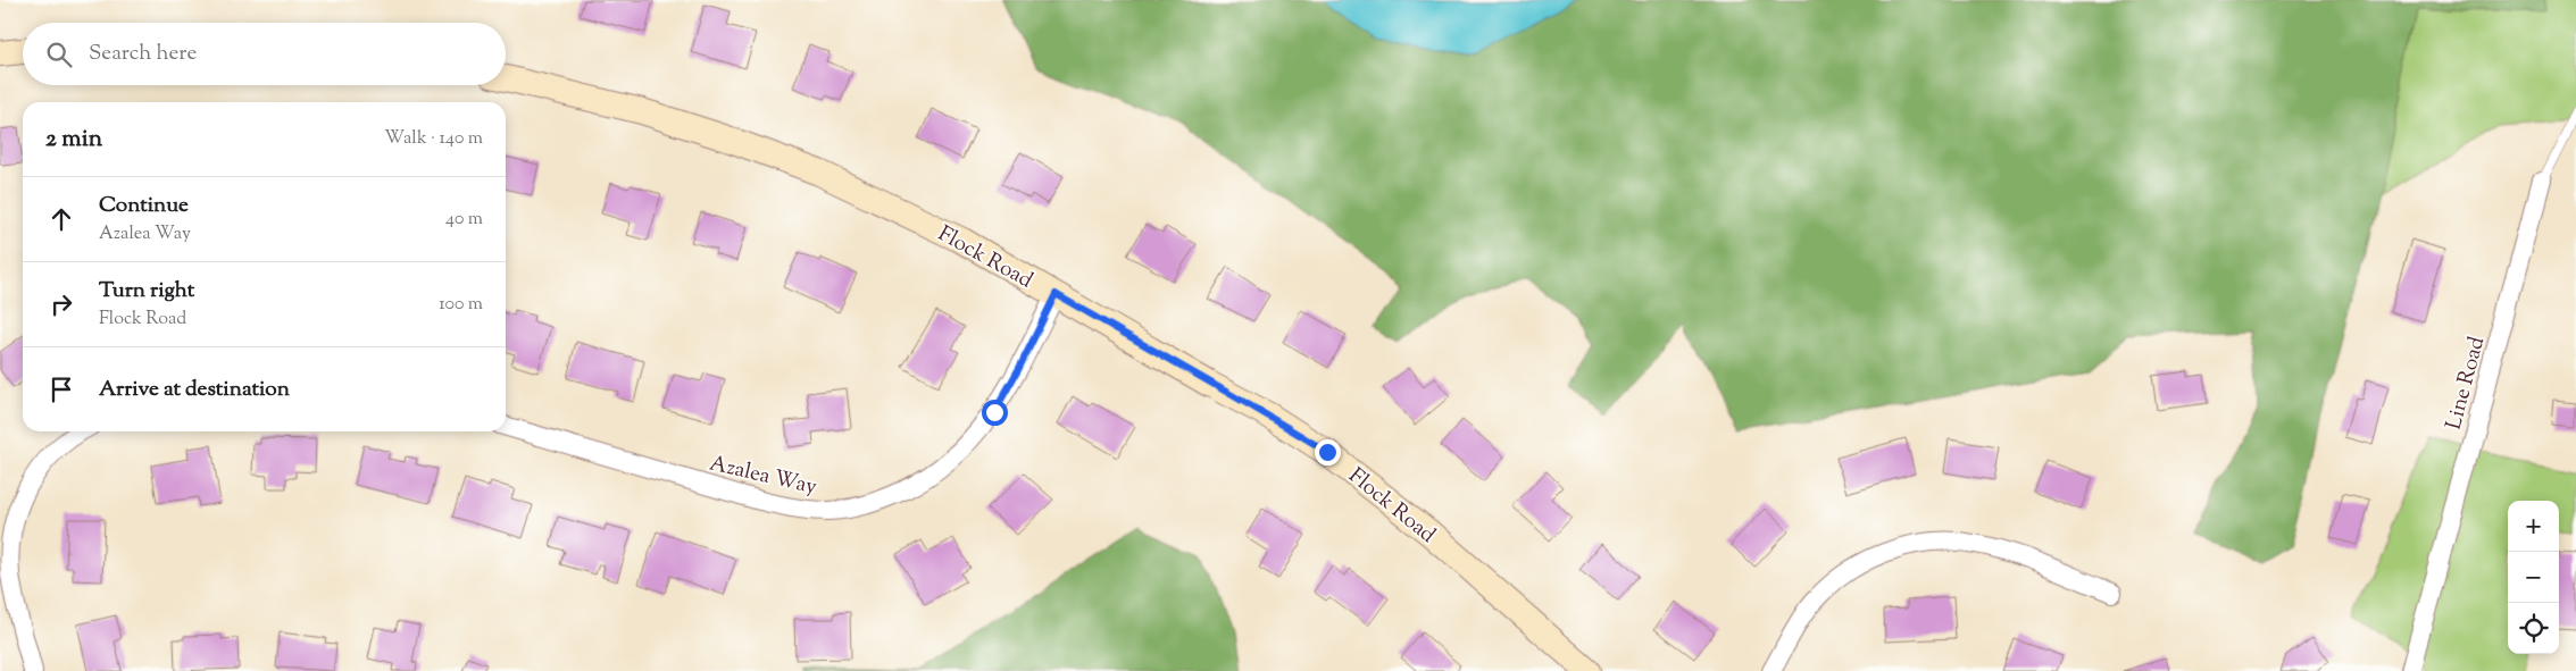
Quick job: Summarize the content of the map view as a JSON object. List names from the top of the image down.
{
  "streets": {
    "street": ["Flock Road", "Line Road", "Azalea Way"]
  },
  "crossings": [
    ["Flock Road", "Azalea Way"]
  ],
  "page": {
    "search": "Search here",
    "heading": ["2 min", "Walk · 140 m"],
    "list": [
      ["Continue", "Azalea Way", "40 m"],
      ["Turn right", "Flock Road", "100 m"],
      "Arrive at destination"
    ],
    "map_buttons": ["+", "−"]
  }
}
